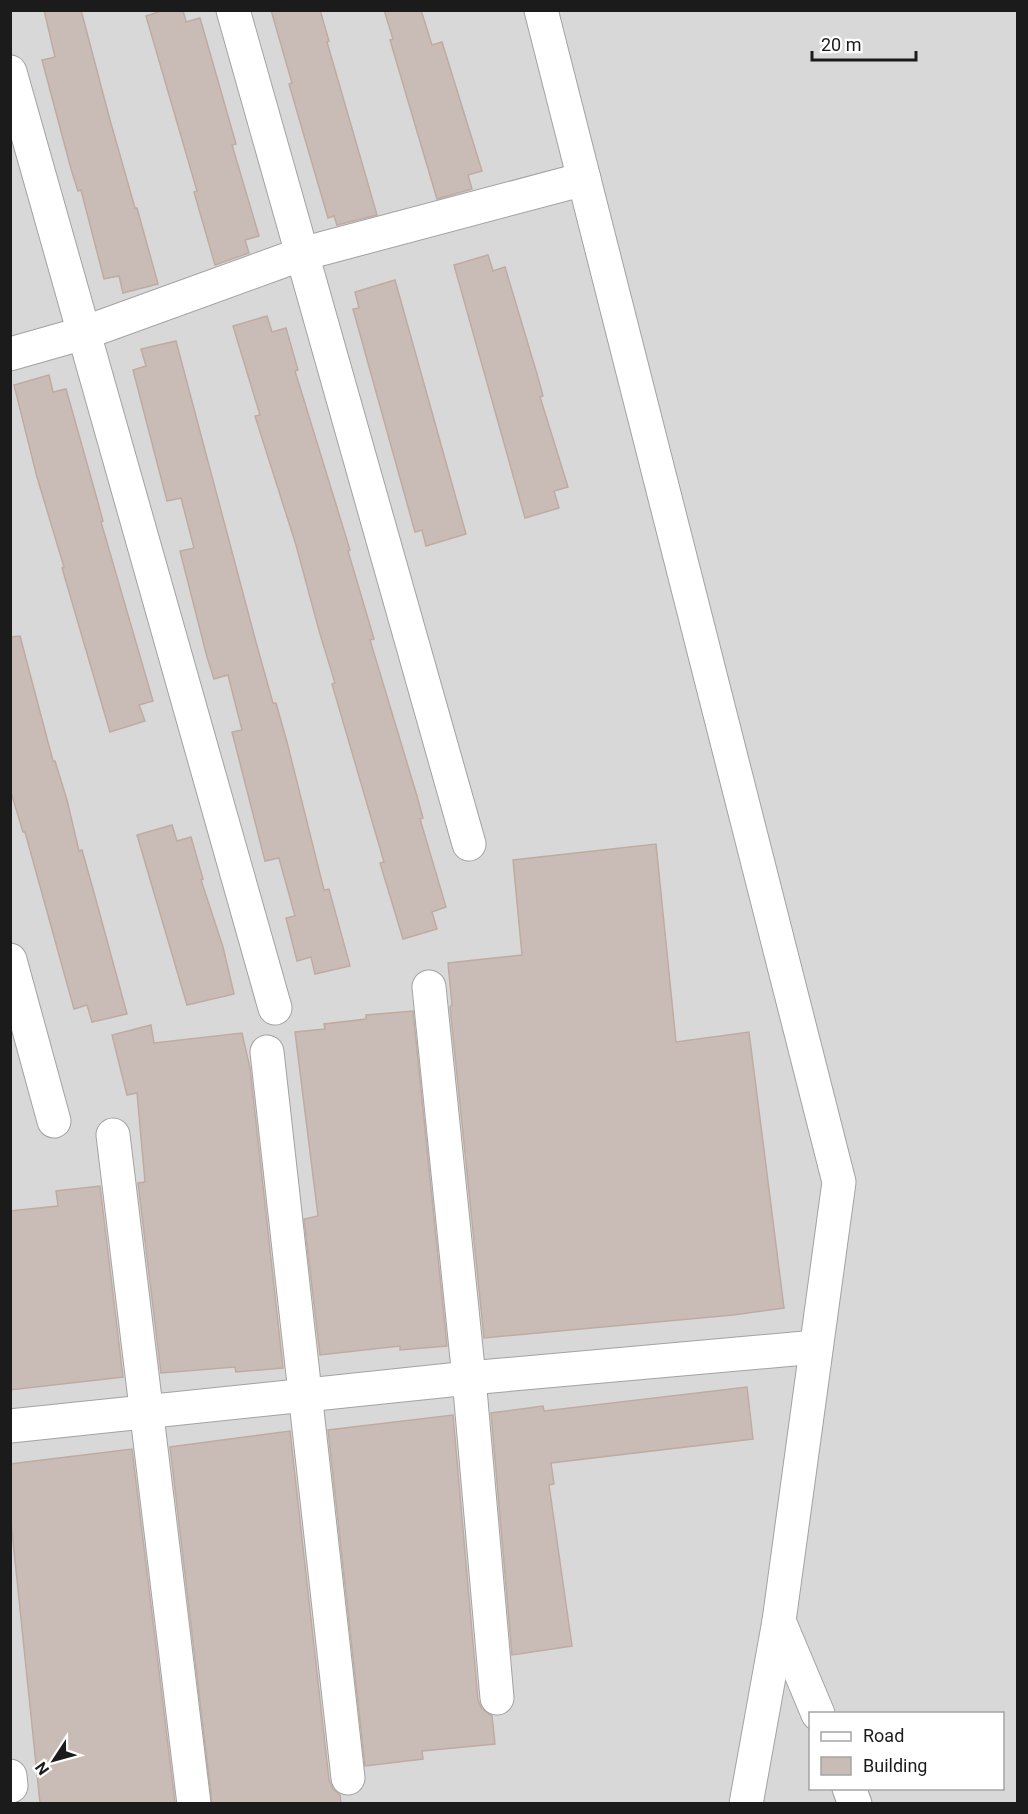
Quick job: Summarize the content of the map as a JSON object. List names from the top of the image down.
{
  "legend": ["Road", "Building"],
  "scale_bar": "20 m",
  "north": "bottom left"
}
